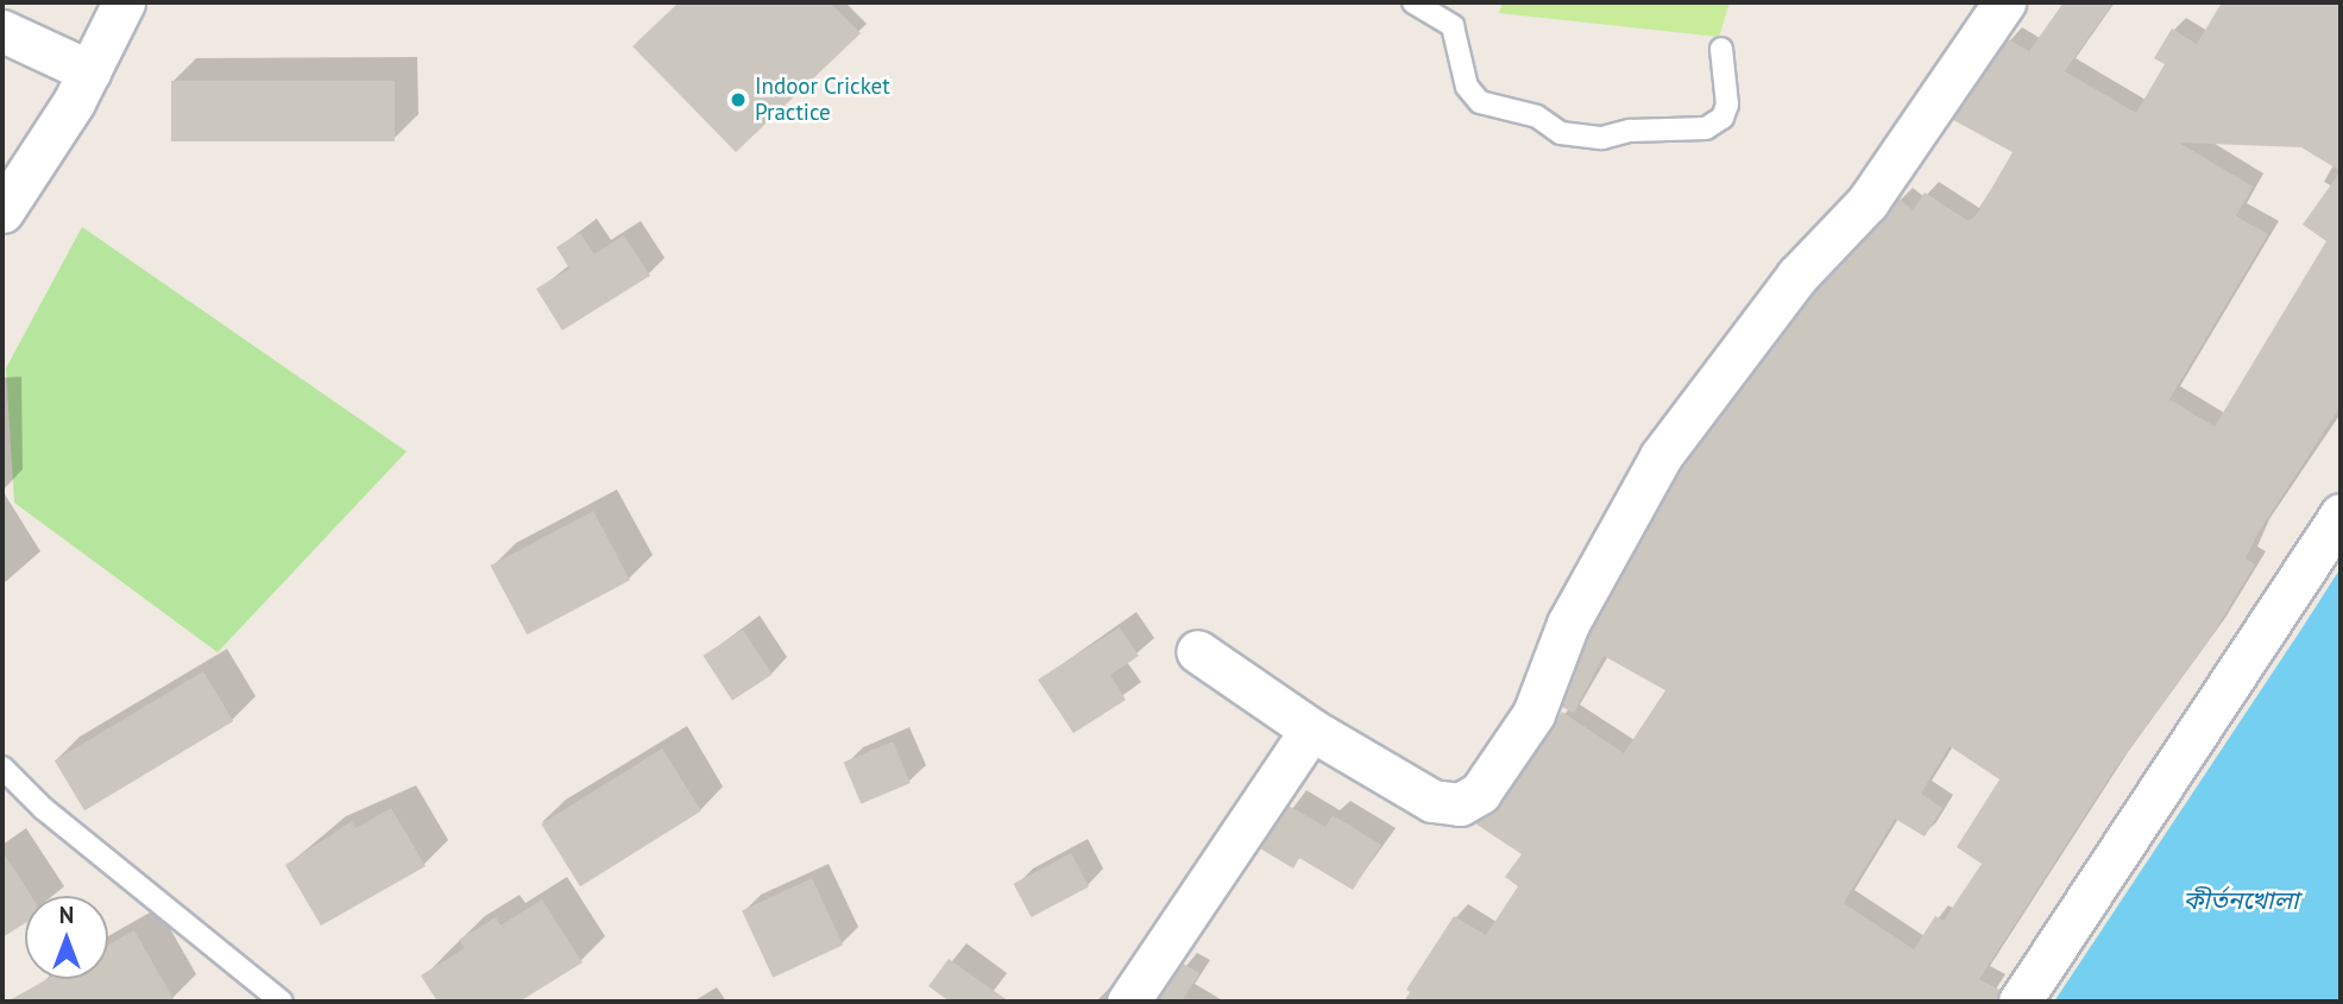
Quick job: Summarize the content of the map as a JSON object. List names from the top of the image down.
{
  "water": ["কীর্তনখোলা"],
  "places": ["Indoor Cricket Practice"],
  "north": "top"
}
